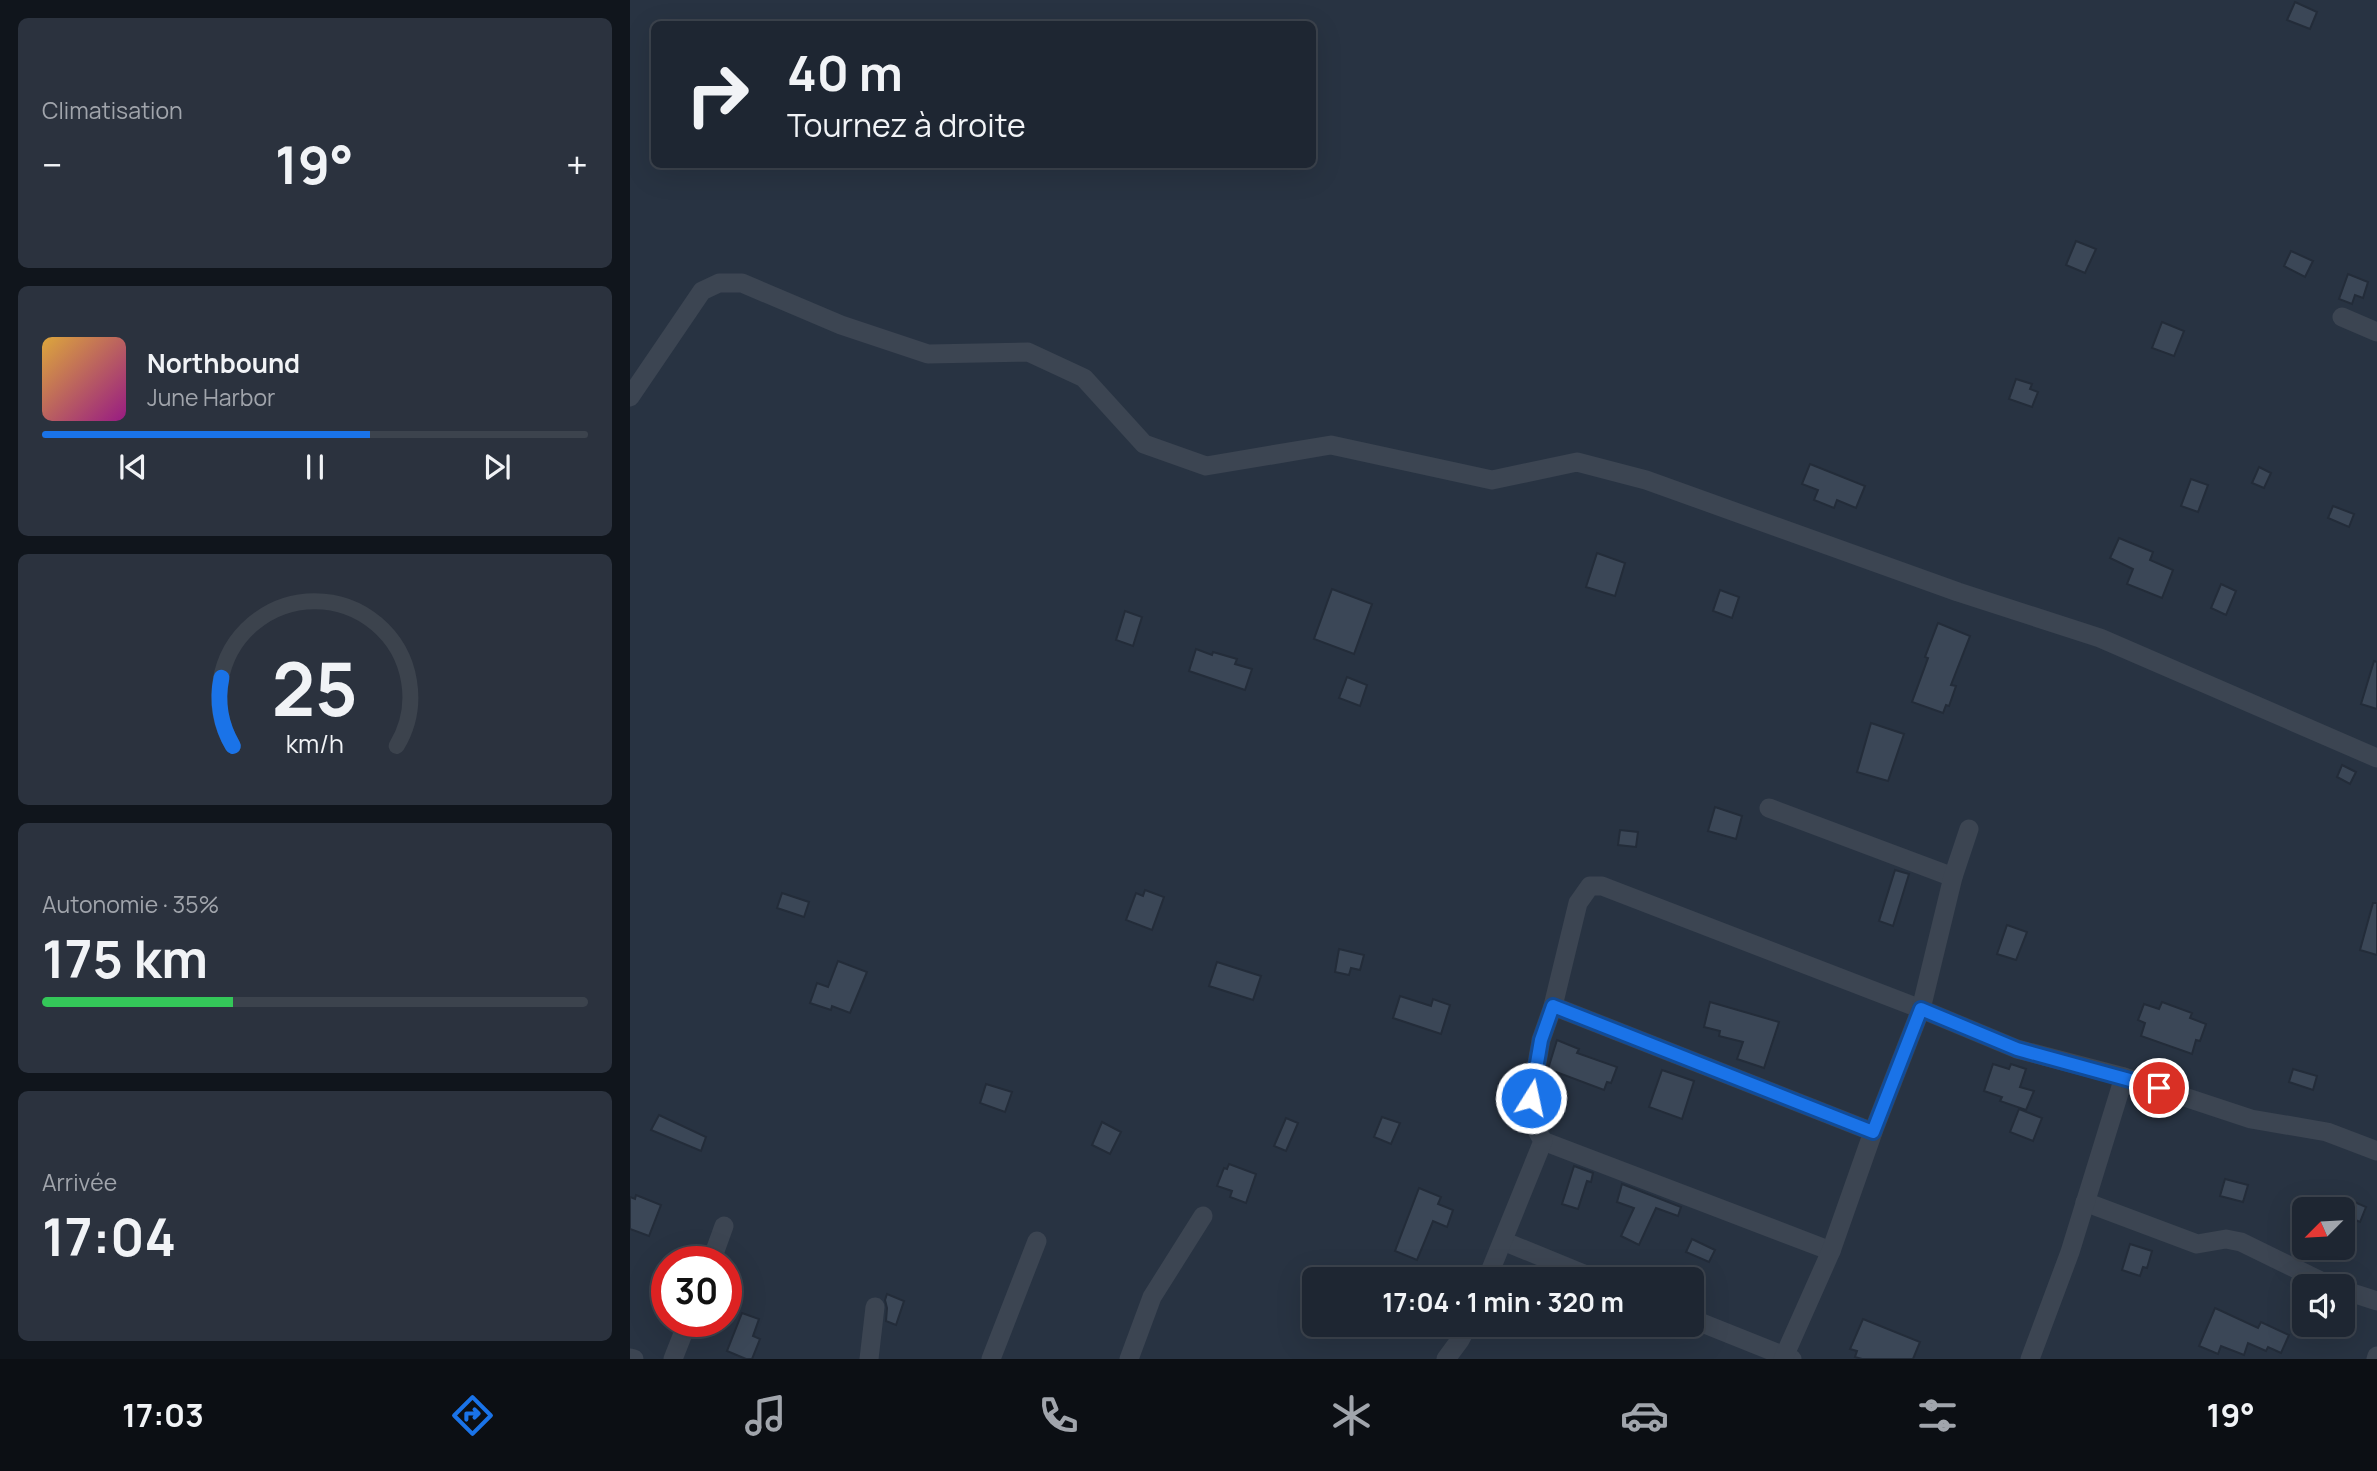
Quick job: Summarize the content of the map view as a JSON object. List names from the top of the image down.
{
  "north": "bottom left",
  "page": {
    "tile": [
      "Climatisation",
      ["Autonomie · 35%", "175 km"],
      ["Arrivée", "17:04"]
    ],
    "turn": ["40 m", "Tournez à droite"],
    "heat": ["−", "19°", "+"],
    "song": ["Northbound", "June Harbor"],
    "limit": "30",
    "trip": "17:04 · 1 min · 320 m",
    "tabs": ["17:03", "19°"],
    "gauge": ["25", "km/h"]
  }
}
